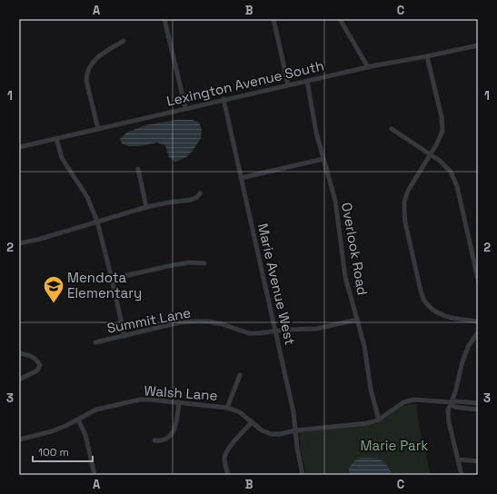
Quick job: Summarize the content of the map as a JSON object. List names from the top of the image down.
{
  "streets": {
    "street": [
      "Lexington Avenue South",
      "Overlook Road",
      "Marie Avenue West",
      "Summit Lane",
      "Walsh Lane"
    ]
  },
  "crossings": [
    ["Lexington Avenue South", "Overlook Road"],
    ["Lexington Avenue South", "Marie Avenue West"],
    ["Overlook Road", "Summit Lane"],
    ["Overlook Road", "Walsh Lane"],
    ["Marie Avenue West", "Summit Lane"],
    ["Marie Avenue West", "Walsh Lane"]
  ],
  "parks": ["Marie Park"],
  "places": {
    "school or university": ["Mendota Elementary"]
  },
  "scale_bar": "100 m",
  "grid": {
    "columns": ["A", "B", "C"],
    "rows": ["1", "2", "3"]
  }
}
